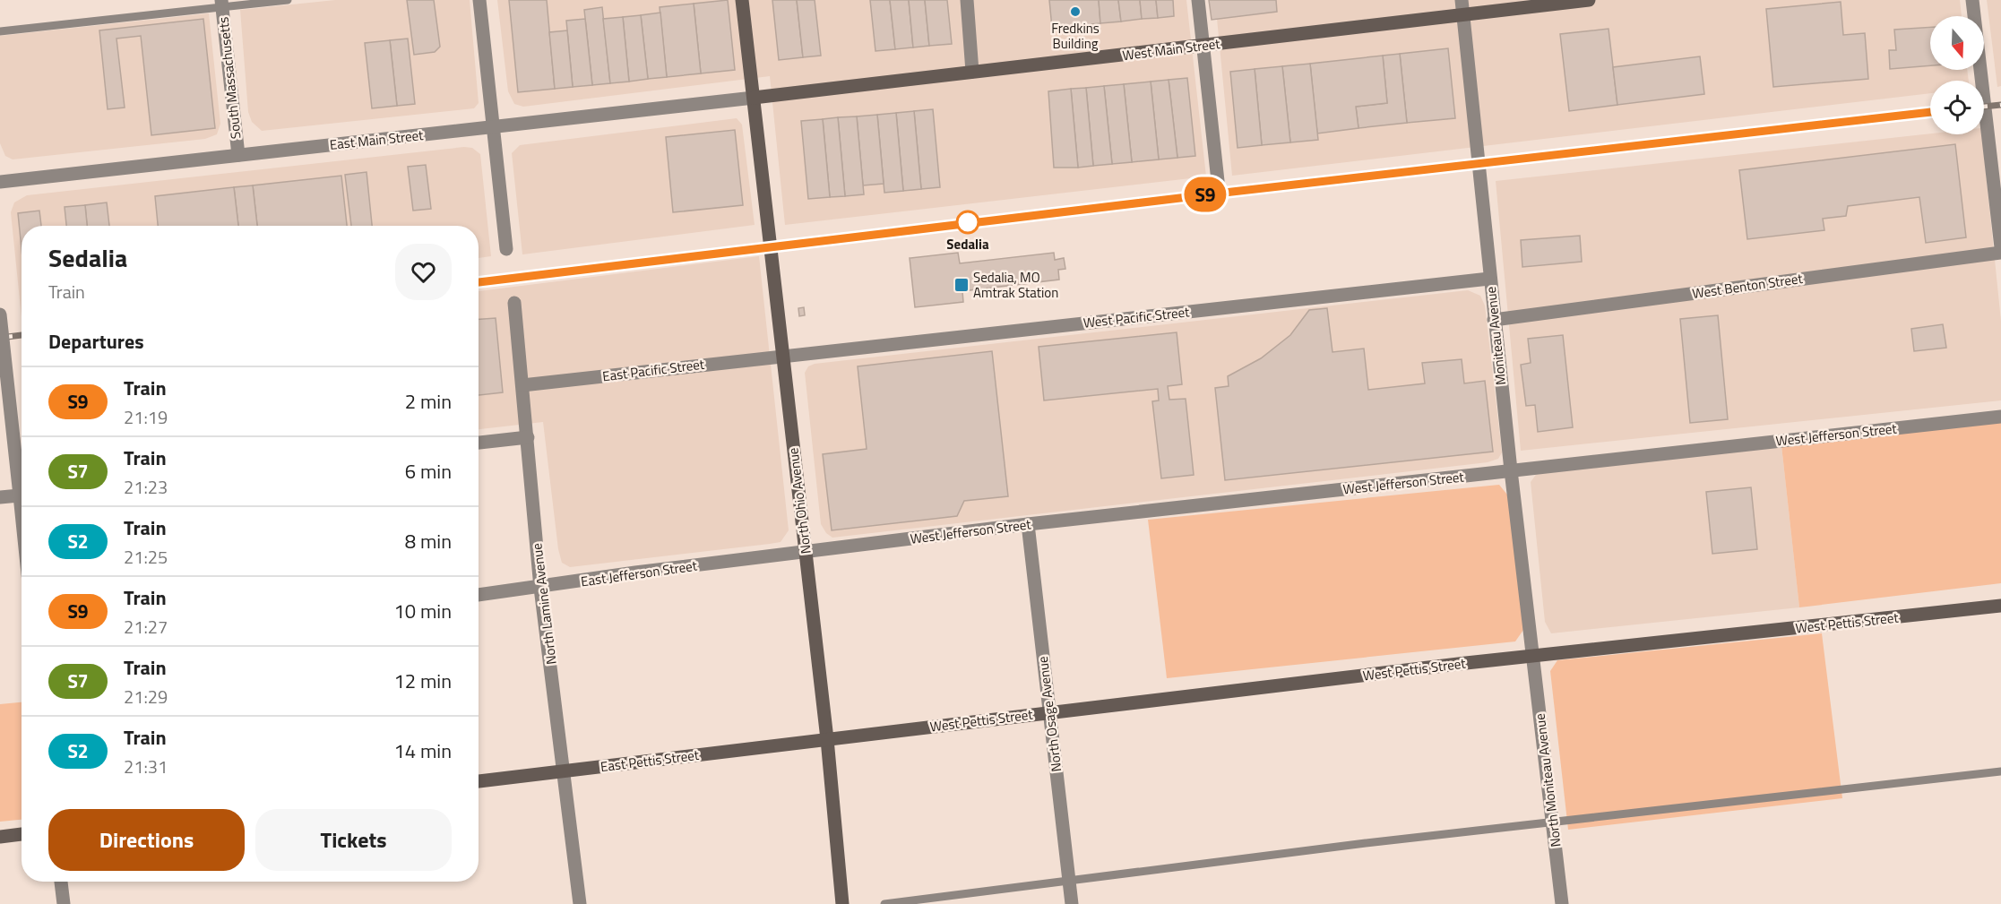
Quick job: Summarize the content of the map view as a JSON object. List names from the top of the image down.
{
  "streets": {
    "main road": [
      "West Main Street",
      "North Ohio Avenue",
      "West Pettis Street",
      "East Pettis Street"
    ],
    "street": [
      "South Massachusetts",
      "East Main Street",
      "West Benton Street",
      "West Pacific Street",
      "Moniteau Avenue",
      "East Pacific Street",
      "West Jefferson Street",
      "East Jefferson Street",
      "North Lamine Avenue",
      "North Osage Avenue",
      "North Moniteau Avenue"
    ]
  },
  "crossings": [
    ["West Main Street", "East Main Street"],
    ["West Main Street", "Moniteau Avenue"],
    ["West Main Street", "North Ohio Avenue"],
    ["South Massachusetts", "East Main Street"],
    ["East Main Street", "North Ohio Avenue"],
    ["West Benton Street", "Moniteau Avenue"],
    ["West Pacific Street", "Moniteau Avenue"],
    ["West Pacific Street", "East Pacific Street"],
    ["West Pacific Street", "North Ohio Avenue"],
    ["Moniteau Avenue", "West Jefferson Street"],
    ["Moniteau Avenue", "West Pettis Street"],
    ["Moniteau Avenue", "North Moniteau Avenue"],
    ["East Pacific Street", "North Ohio Avenue"],
    ["East Pacific Street", "North Lamine Avenue"],
    ["West Jefferson Street", "North Ohio Avenue"],
    ["West Jefferson Street", "East Jefferson Street"],
    ["West Jefferson Street", "North Osage Avenue"],
    ["North Ohio Avenue", "East Jefferson Street"],
    ["North Ohio Avenue", "West Pettis Street"],
    ["North Ohio Avenue", "East Pettis Street"],
    ["East Jefferson Street", "North Lamine Avenue"],
    ["North Lamine Avenue", "East Pettis Street"],
    ["West Pettis Street", "North Osage Avenue"],
    ["West Pettis Street", "East Pettis Street"],
    ["West Pettis Street", "North Moniteau Avenue"]
  ],
  "places": {
    "other": ["Fredkins Building", "Sedalia"],
    "transit": ["Sedalia, MO Amtrak Station"]
  },
  "north": "bottom",
  "page": {
    "on_map": "S9",
    "heading": [
      ["Sedalia", "Train"],
      "Departures"
    ],
    "list": [
      {
        "mark": "S9",
        "name": "Train",
        "note": "21:19",
        "value": "2 min"
      },
      {
        "mark": "S7",
        "name": "Train",
        "note": "21:23",
        "value": "6 min"
      },
      {
        "mark": "S2",
        "name": "Train",
        "note": "21:25",
        "value": "8 min"
      },
      {
        "mark": "S9",
        "name": "Train",
        "note": "21:27",
        "value": "10 min"
      },
      {
        "mark": "S7",
        "name": "Train",
        "note": "21:29",
        "value": "12 min"
      },
      {
        "mark": "S2",
        "name": "Train",
        "note": "21:31",
        "value": "14 min"
      }
    ],
    "buttons": ["Directions", "Tickets"]
  }
}
